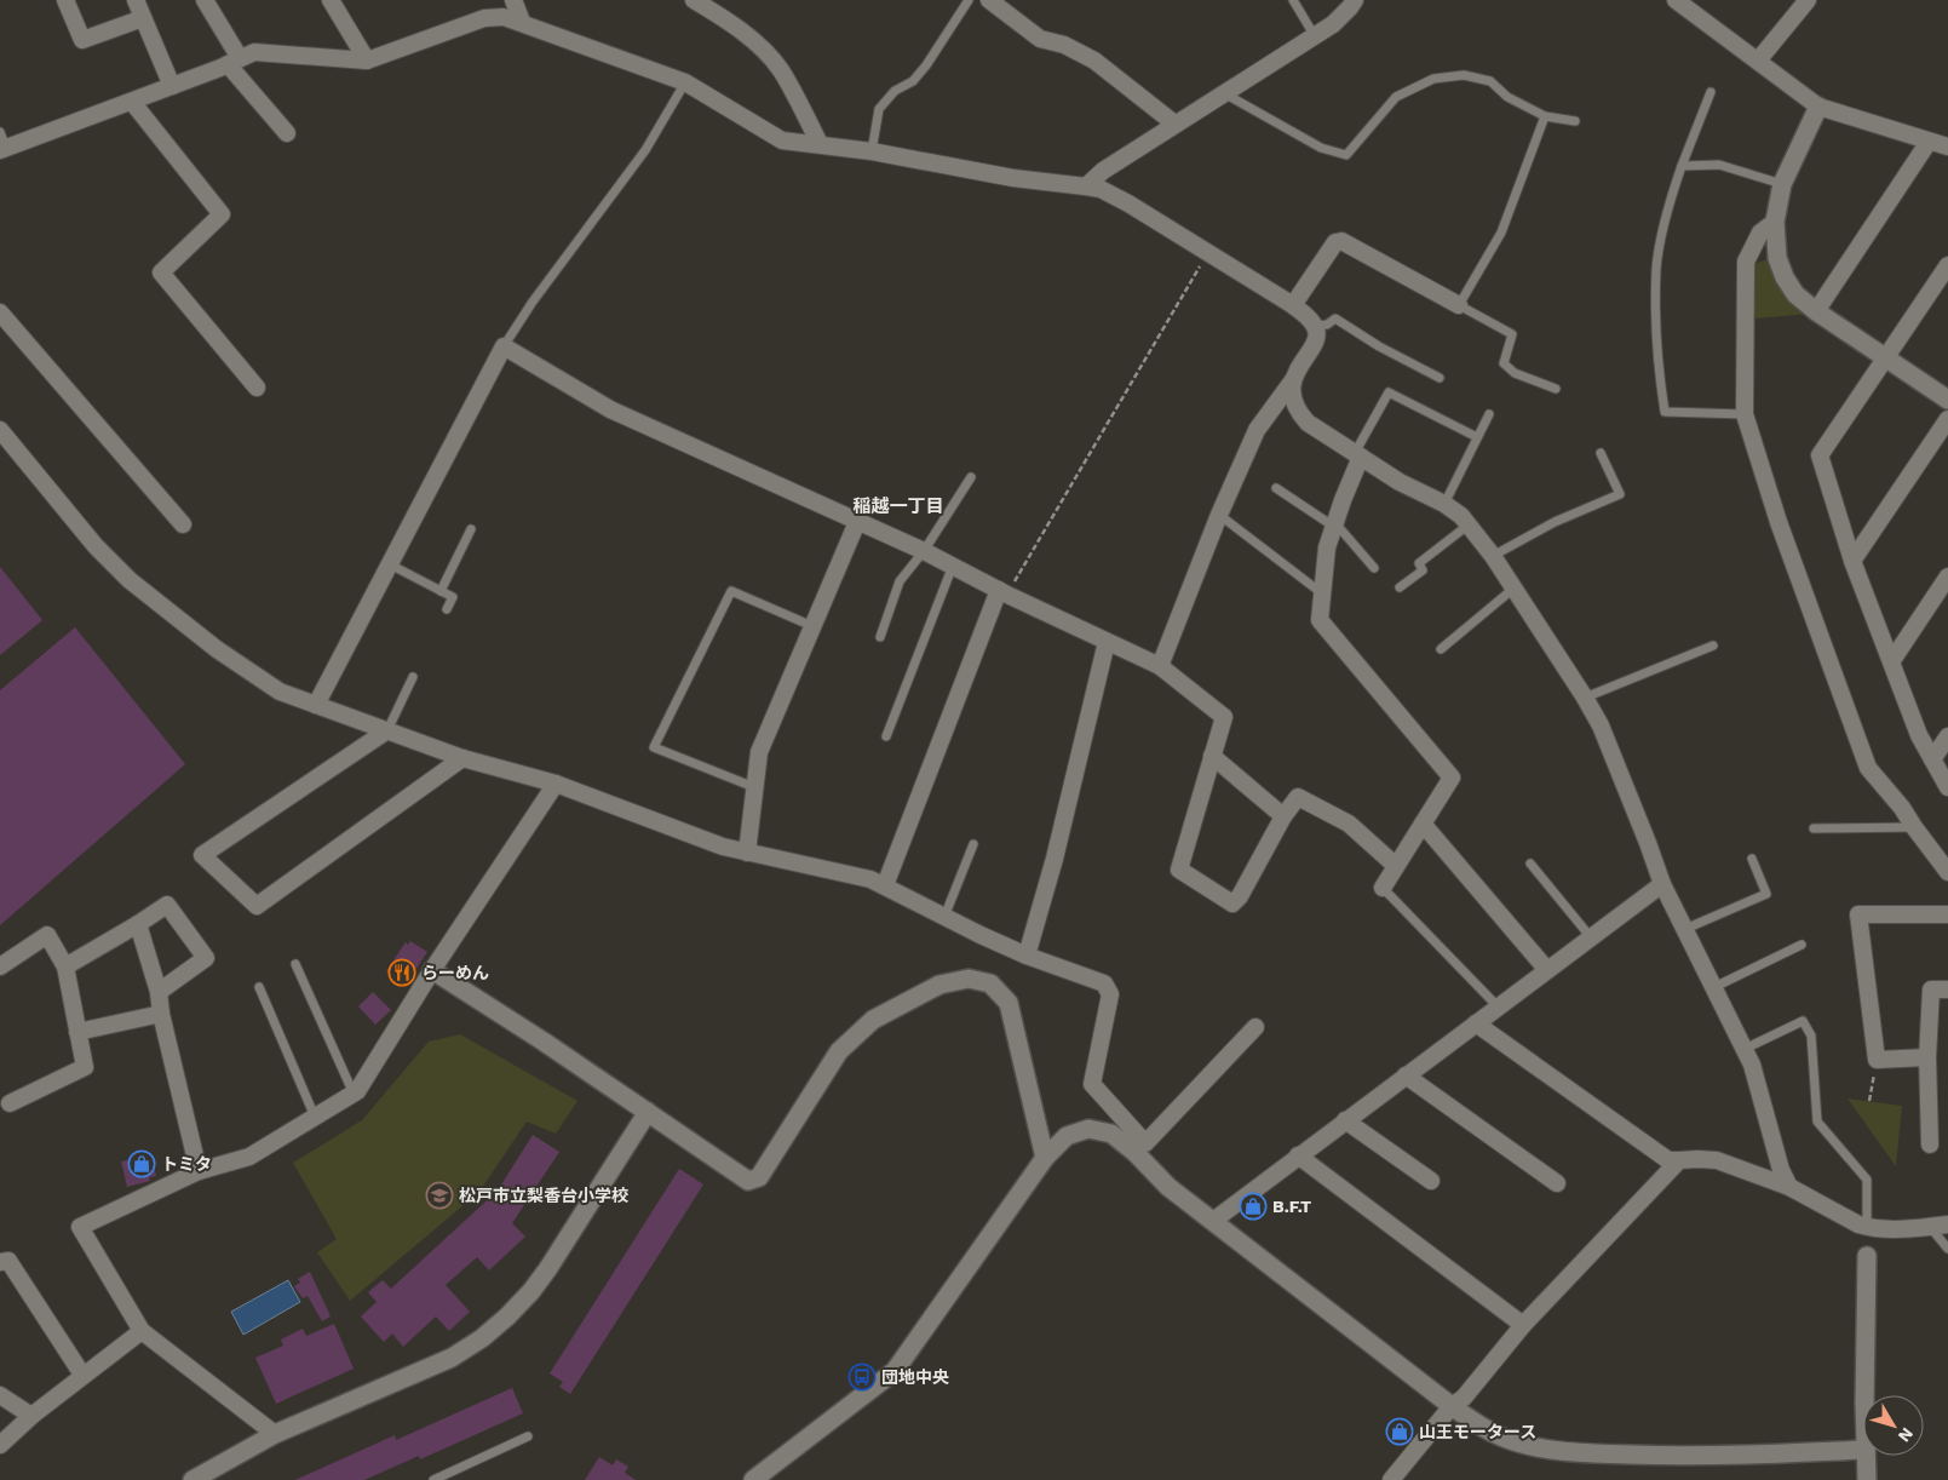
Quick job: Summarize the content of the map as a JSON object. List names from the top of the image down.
{
  "districts": ["稲越一丁目"],
  "places": {
    "restaurant": ["らーめん"],
    "shop": ["トミタ", "B.F.T", "山王モータース"],
    "school or university": ["松戸市立梨香台小学校"],
    "bus stop": ["団地中央"]
  },
  "north": "bottom right"
}
